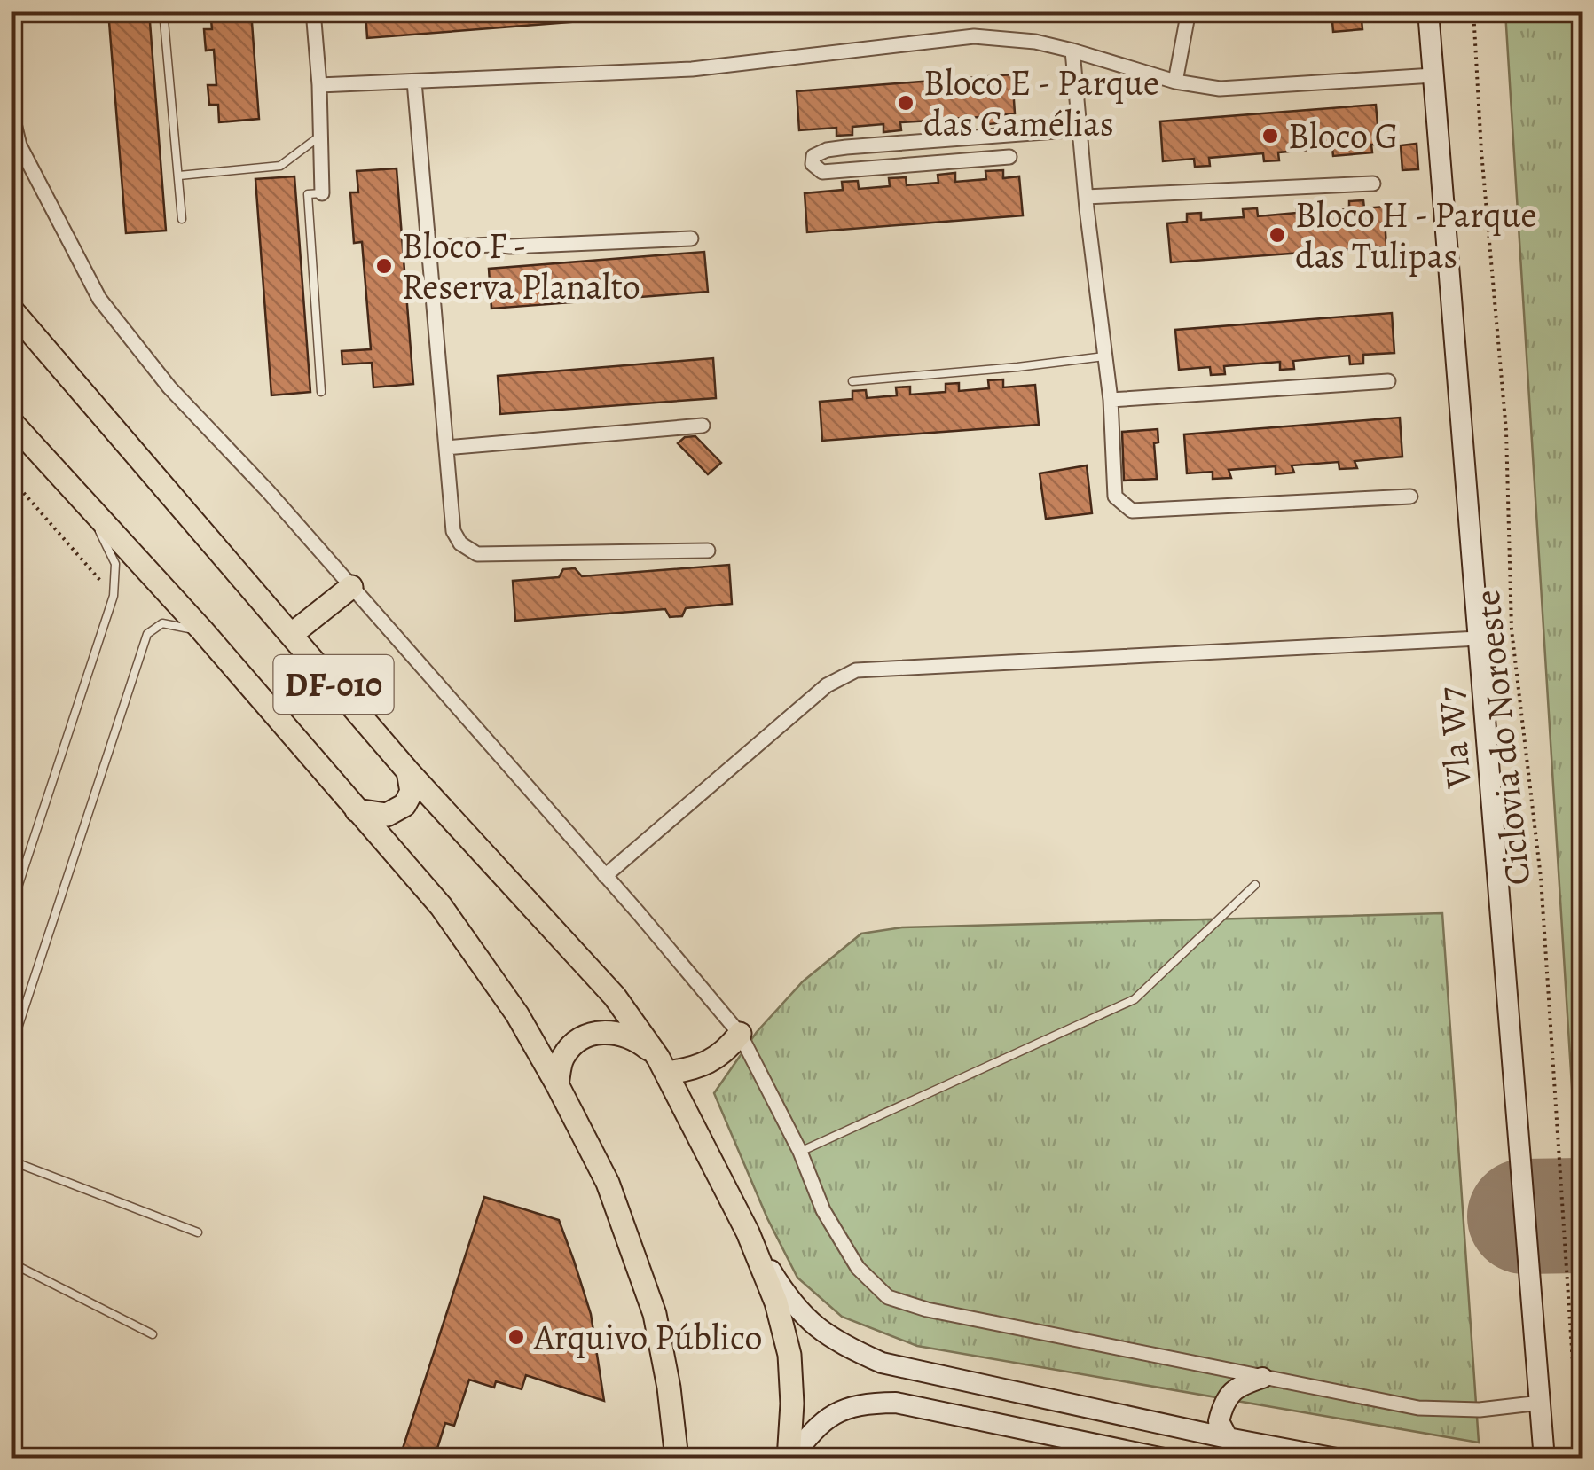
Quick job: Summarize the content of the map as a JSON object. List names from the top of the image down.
{
  "streets": {
    "main road": ["DF-010", "Vla W7"],
    "path": ["Ciclovia do Noroeste"]
  },
  "places": [
    "Bloco E - Parque das Camélias",
    "Bloco G",
    "Bloco H - Parque das Tulipas",
    "Bloco F - Reserva Planalto",
    "Arquivo Público"
  ]
}
